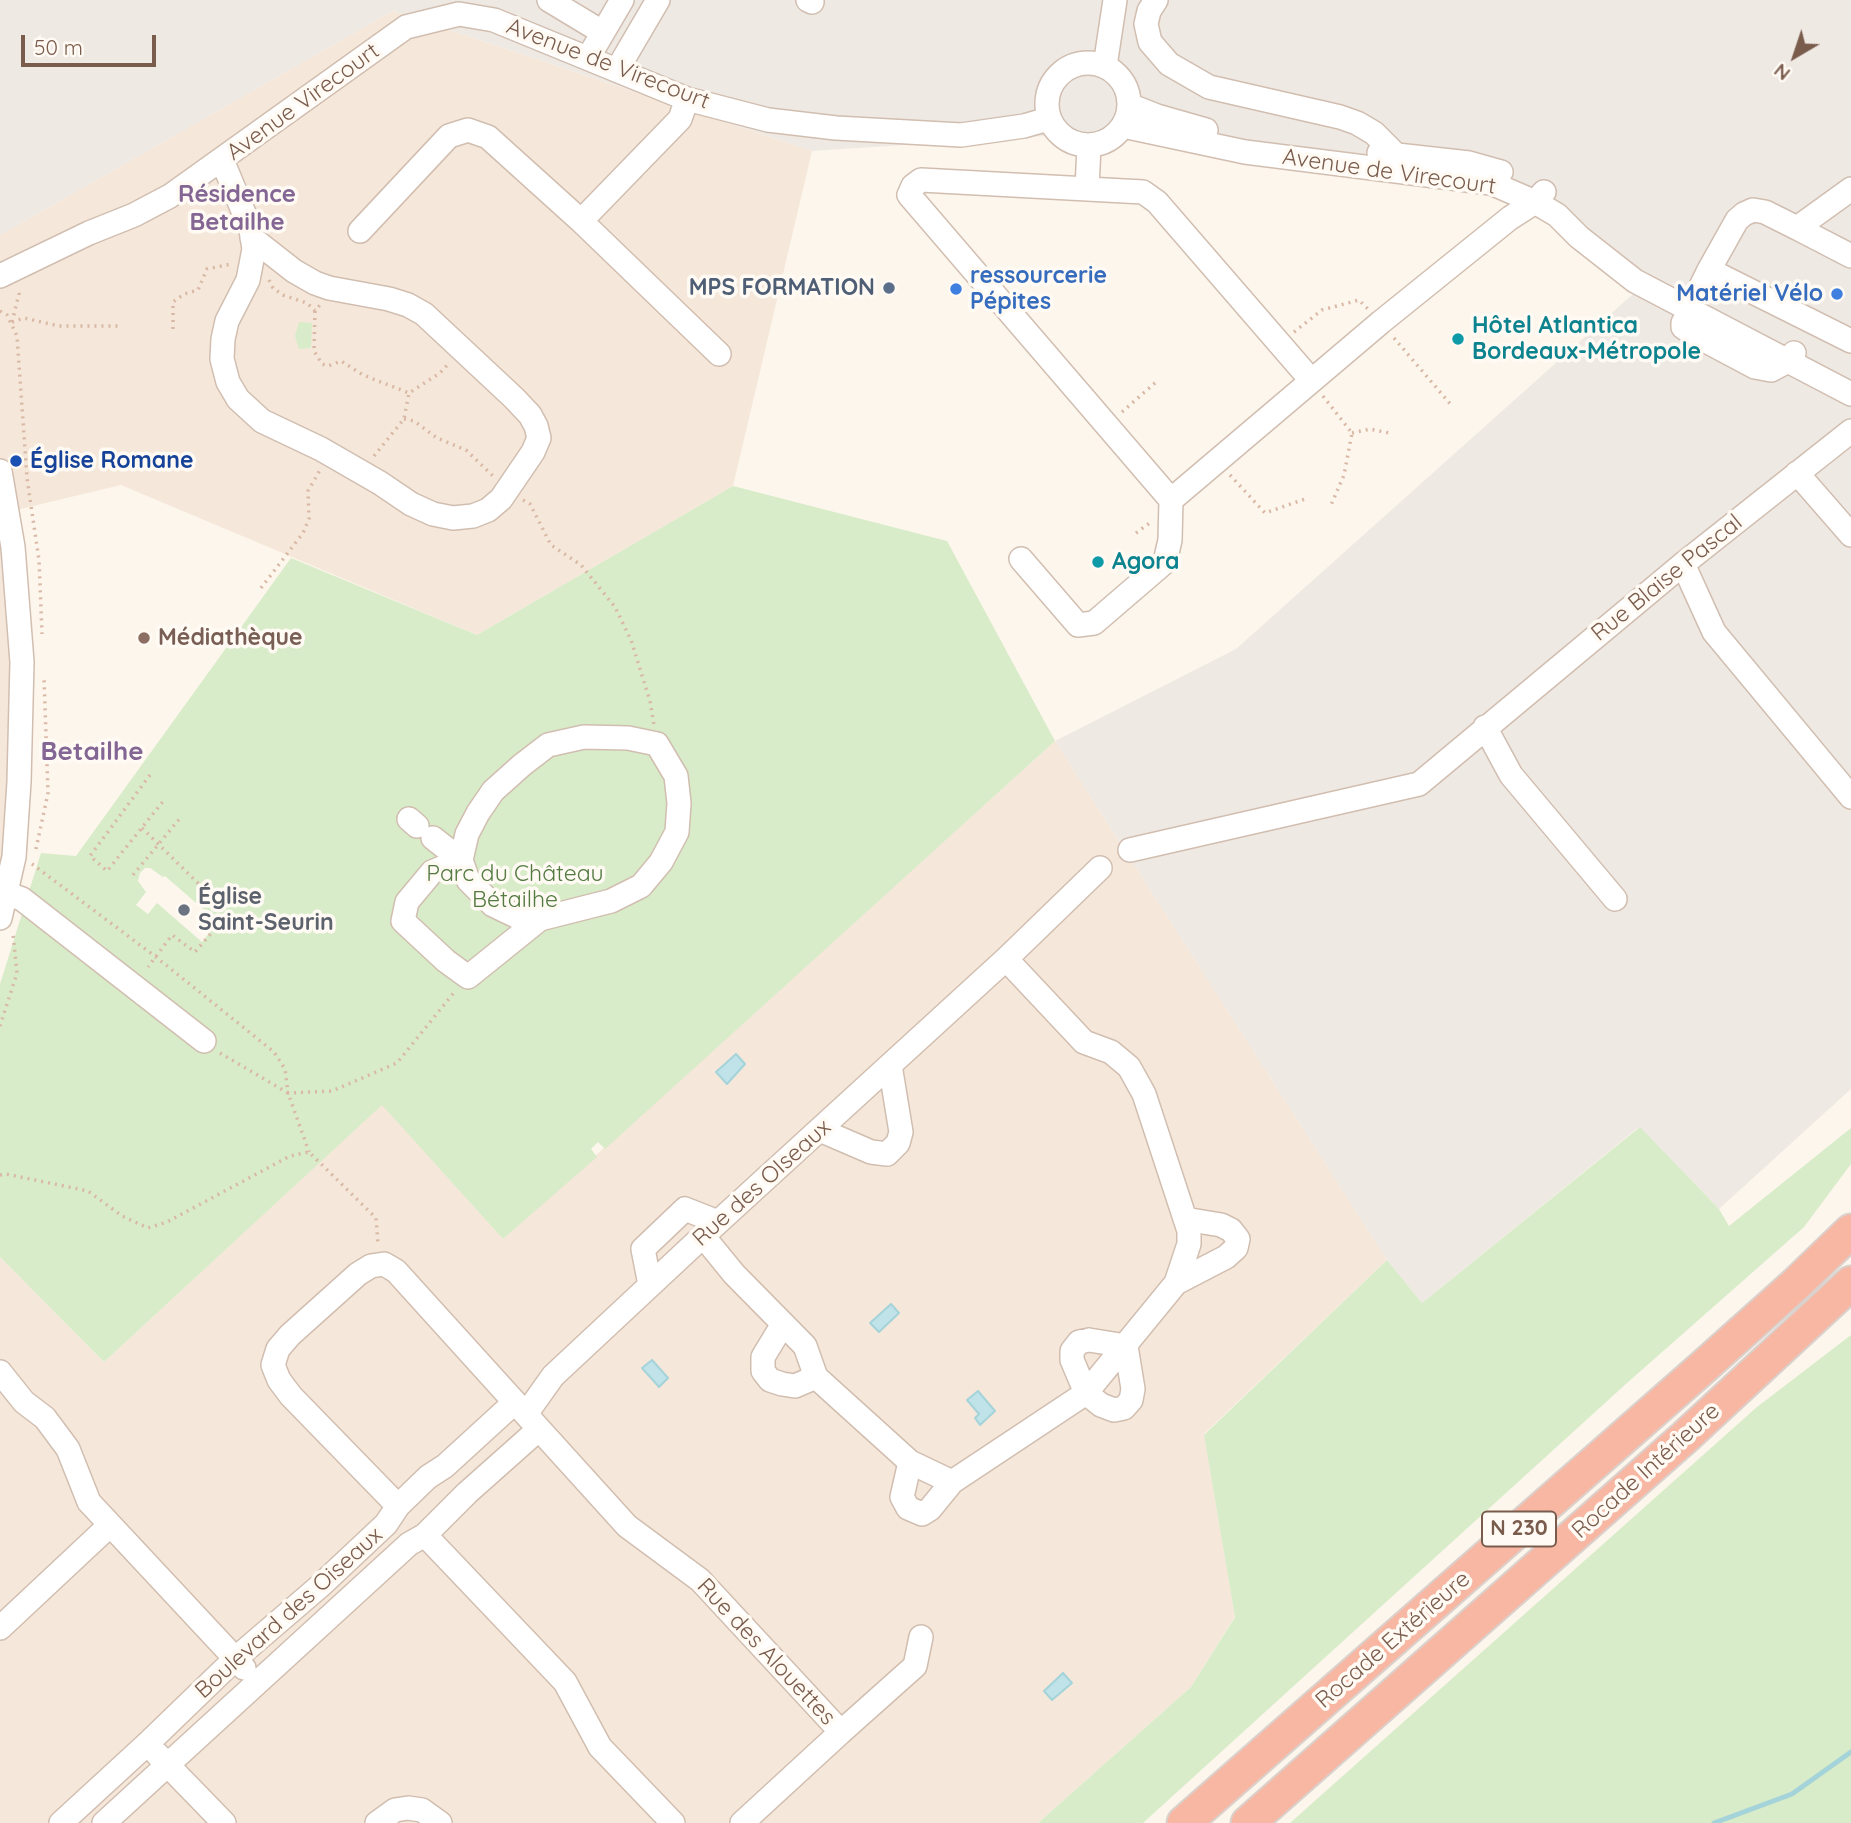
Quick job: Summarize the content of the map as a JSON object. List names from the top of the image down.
{
  "streets": {
    "highway": ["Rocade Intérieure", "N 230", "Rocade Extérieure"],
    "street": [
      "Avenue de Virecourt",
      "Avenue Virecourt",
      "Rue Blaise Pascal",
      "Rue des OIseaux",
      "Boulevard des Oiseaux",
      "Rue des Alouettes"
    ]
  },
  "crossings": [
    ["Avenue de Virecourt", "Avenue Virecourt"],
    ["Rue des OIseaux", "Boulevard des Oiseaux"],
    ["Rue des OIseaux", "Rue des Alouettes"],
    ["Boulevard des Oiseaux", "Rue des Alouettes"]
  ],
  "districts": ["Résidence Betailhe", "Betailhe"],
  "parks": ["Parc du Château Bétailhe"],
  "places": [
    "MPS FORMATION",
    "ressourcerie Pépites",
    "Matériel Vélo",
    "Hôtel Atlantica Bordeaux-Métropole",
    "Église Romane",
    "Agora",
    "Médiathèque",
    "Église Saint-Seurin"
  ],
  "scale_bar": "50 m",
  "north": "bottom left"
}
